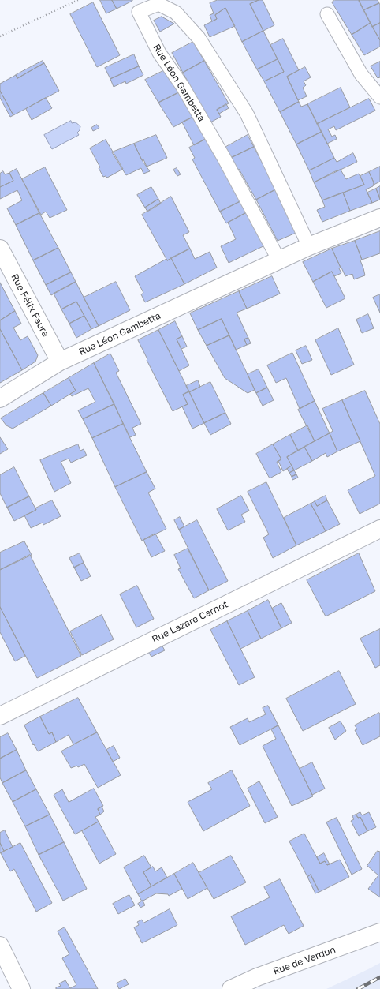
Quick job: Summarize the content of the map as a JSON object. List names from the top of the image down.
{
  "streets": {
    "street": [
      "Rue Léon Gambetta",
      "Rue Félix Faure",
      "Rue Lazare Carnot",
      "Rue de Verdun"
    ]
  },
  "crossings": [
    ["Rue Léon Gambetta", "Rue Félix Faure"]
  ]
}
